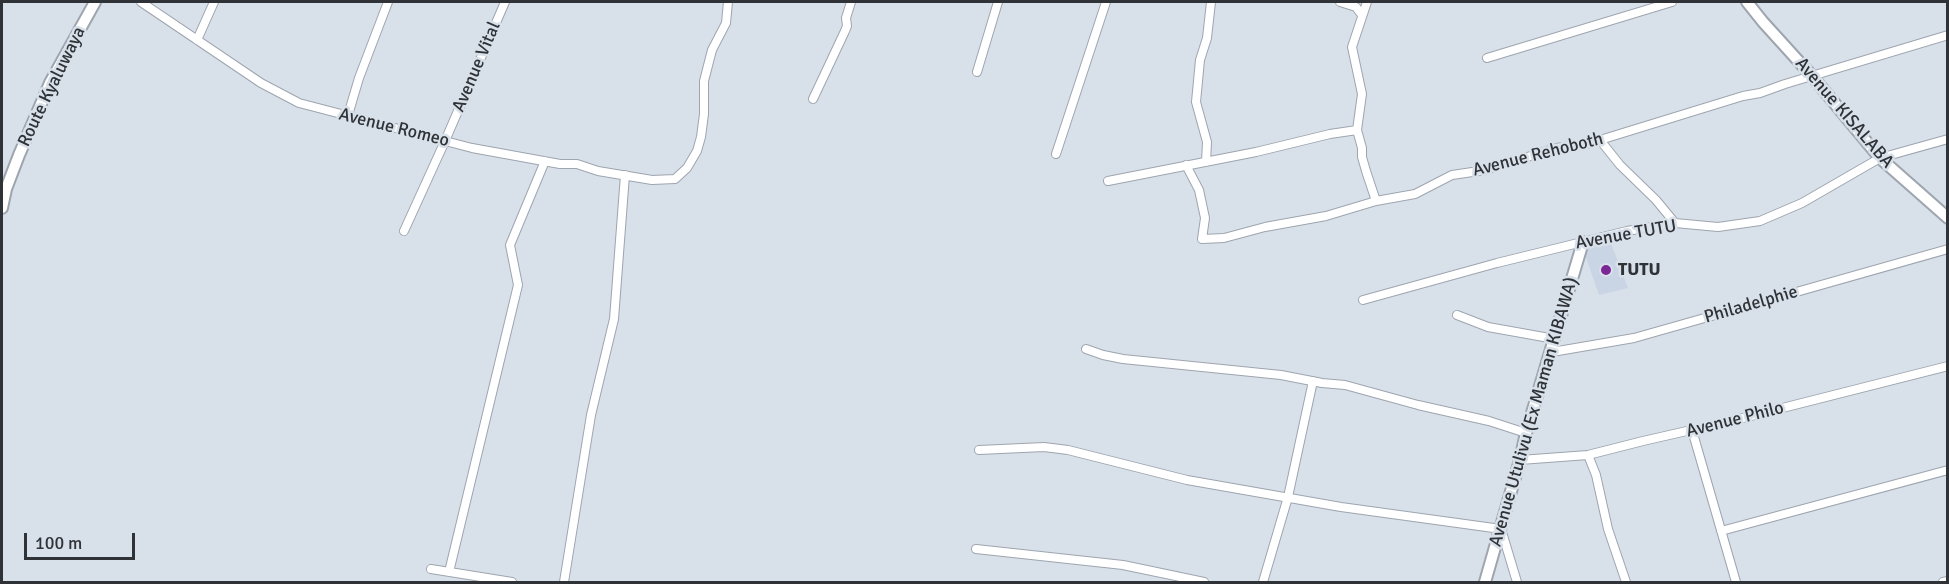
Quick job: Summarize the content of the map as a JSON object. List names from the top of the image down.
{
  "streets": {
    "street": [
      "Avenue Vital",
      "Route Kyaluwaya",
      "Avenue KISALABA",
      "Avenue Romeo",
      "Avenue Rehoboth",
      "Avenue TUTU",
      "Philadelphie",
      "Avenue Utulivu (Ex Maman KIBAWA)",
      "Avenue Philo"
    ]
  },
  "crossings": [
    ["Avenue Vital", "Avenue Romeo"],
    ["Avenue KISALABA", "Avenue Rehoboth"],
    ["Avenue KISALABA", "Avenue TUTU"],
    ["Avenue TUTU", "Avenue Utulivu (Ex Maman KIBAWA)"],
    ["Philadelphie", "Avenue Utulivu (Ex Maman KIBAWA)"],
    ["Avenue Utulivu (Ex Maman KIBAWA)", "Avenue Philo"]
  ],
  "places": ["TUTU"],
  "scale_bar": "100 m"
}
